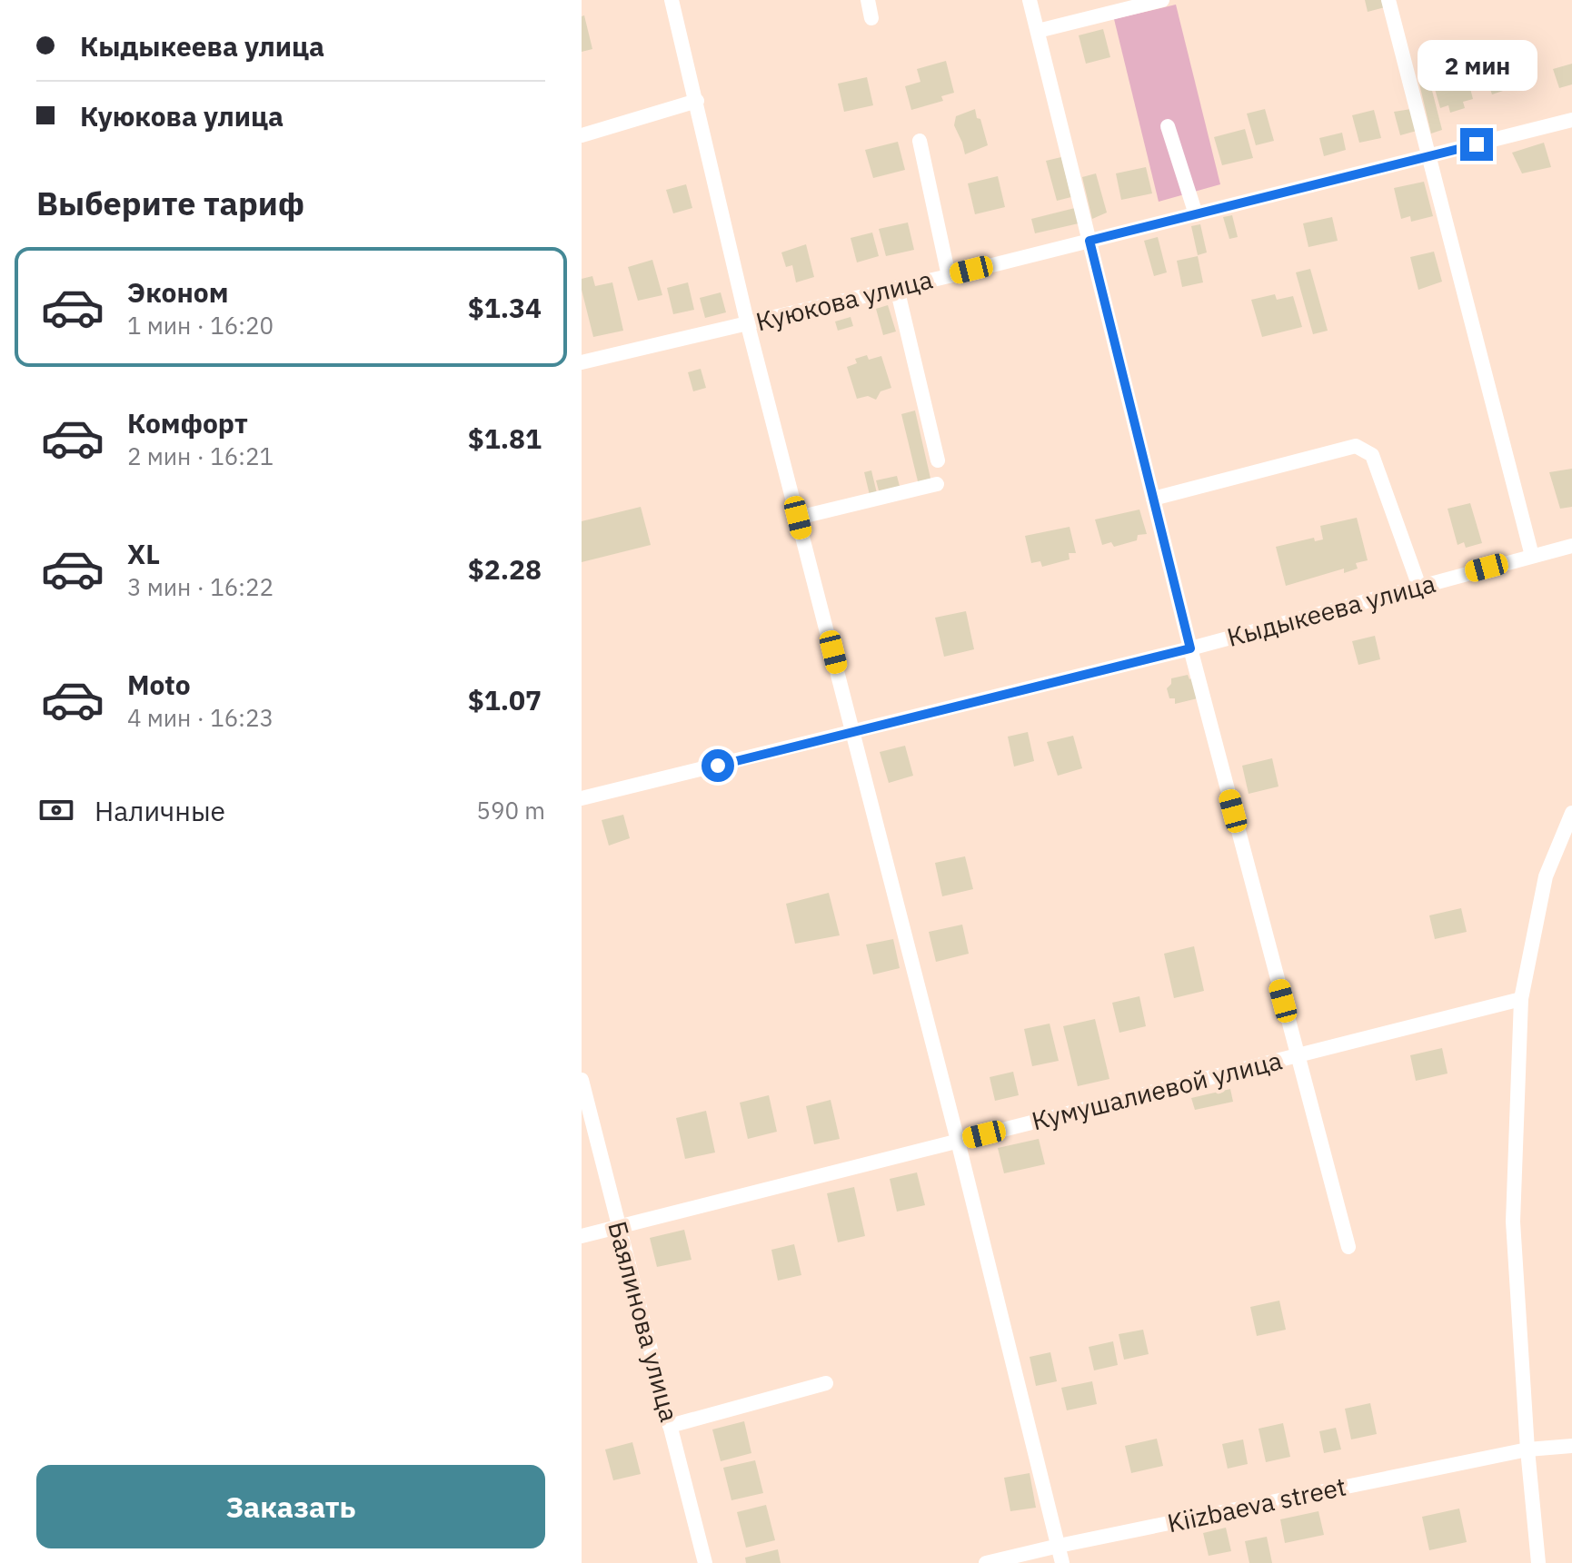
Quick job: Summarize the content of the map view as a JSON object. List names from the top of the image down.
{
  "streets": {
    "street": [
      "Куюкова улица",
      "Кыдыкеева улица",
      "Кумушалиевой улица",
      "Баялинова улица",
      "Kiizbaeva street"
    ]
  },
  "crossings": [
    ["Кумушалиевой улица", "Баялинова улица"]
  ],
  "page": {
    "banner": ["Кыдыкеева улица", "Куюкова улица"],
    "bubble": "2 мин",
    "heading": "Выберите тариф",
    "list": [
      {
        "name": "Эконом",
        "note": "1 мин · 16:20",
        "value": "$1.34"
      },
      {
        "name": "Комфорт",
        "note": "2 мин · 16:21",
        "value": "$1.81"
      },
      {
        "name": "XL",
        "note": "3 мин · 16:22",
        "value": "$2.28"
      },
      {
        "name": "Moto",
        "note": "4 мин · 16:23",
        "value": "$1.07"
      }
    ],
    "pay": ["Наличные", "590 m"],
    "buttons": "Заказать"
  }
}
